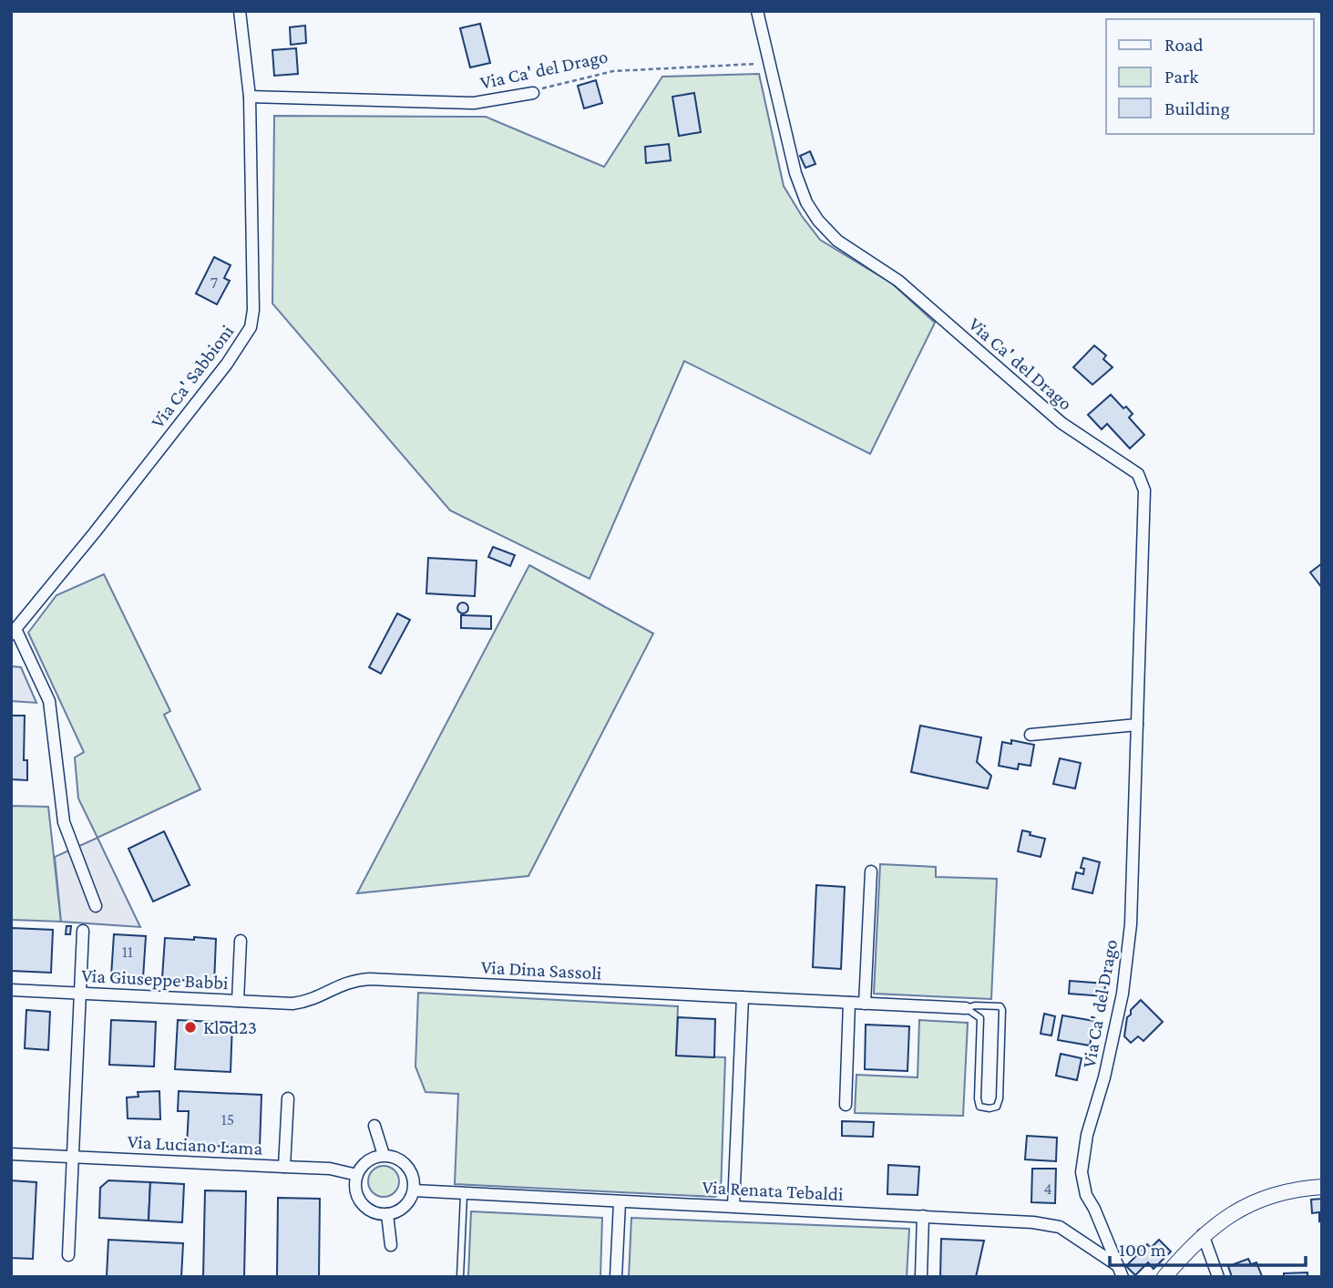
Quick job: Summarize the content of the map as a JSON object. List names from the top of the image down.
{
  "streets": {
    "street": [
      "Via Ca' del Drago",
      "Via Ca' Sabbioni",
      "Via Dina Sassoli",
      "Via Giuseppe Babbi",
      "Via Luciano Lama",
      "Via Renata Tebaldi"
    ]
  },
  "crossings": [
    ["Via Ca' del Drago", "Via Ca' Sabbioni"],
    ["Via Ca' del Drago", "Via Renata Tebaldi"],
    ["Via Dina Sassoli", "Via Giuseppe Babbi"]
  ],
  "places": ["Klod23"],
  "house_numbers": [
    "7",
    "11",
    "15",
    "4"
  ],
  "legend": ["Road", "Park", "Building"],
  "scale_bar": "100 m"
}
